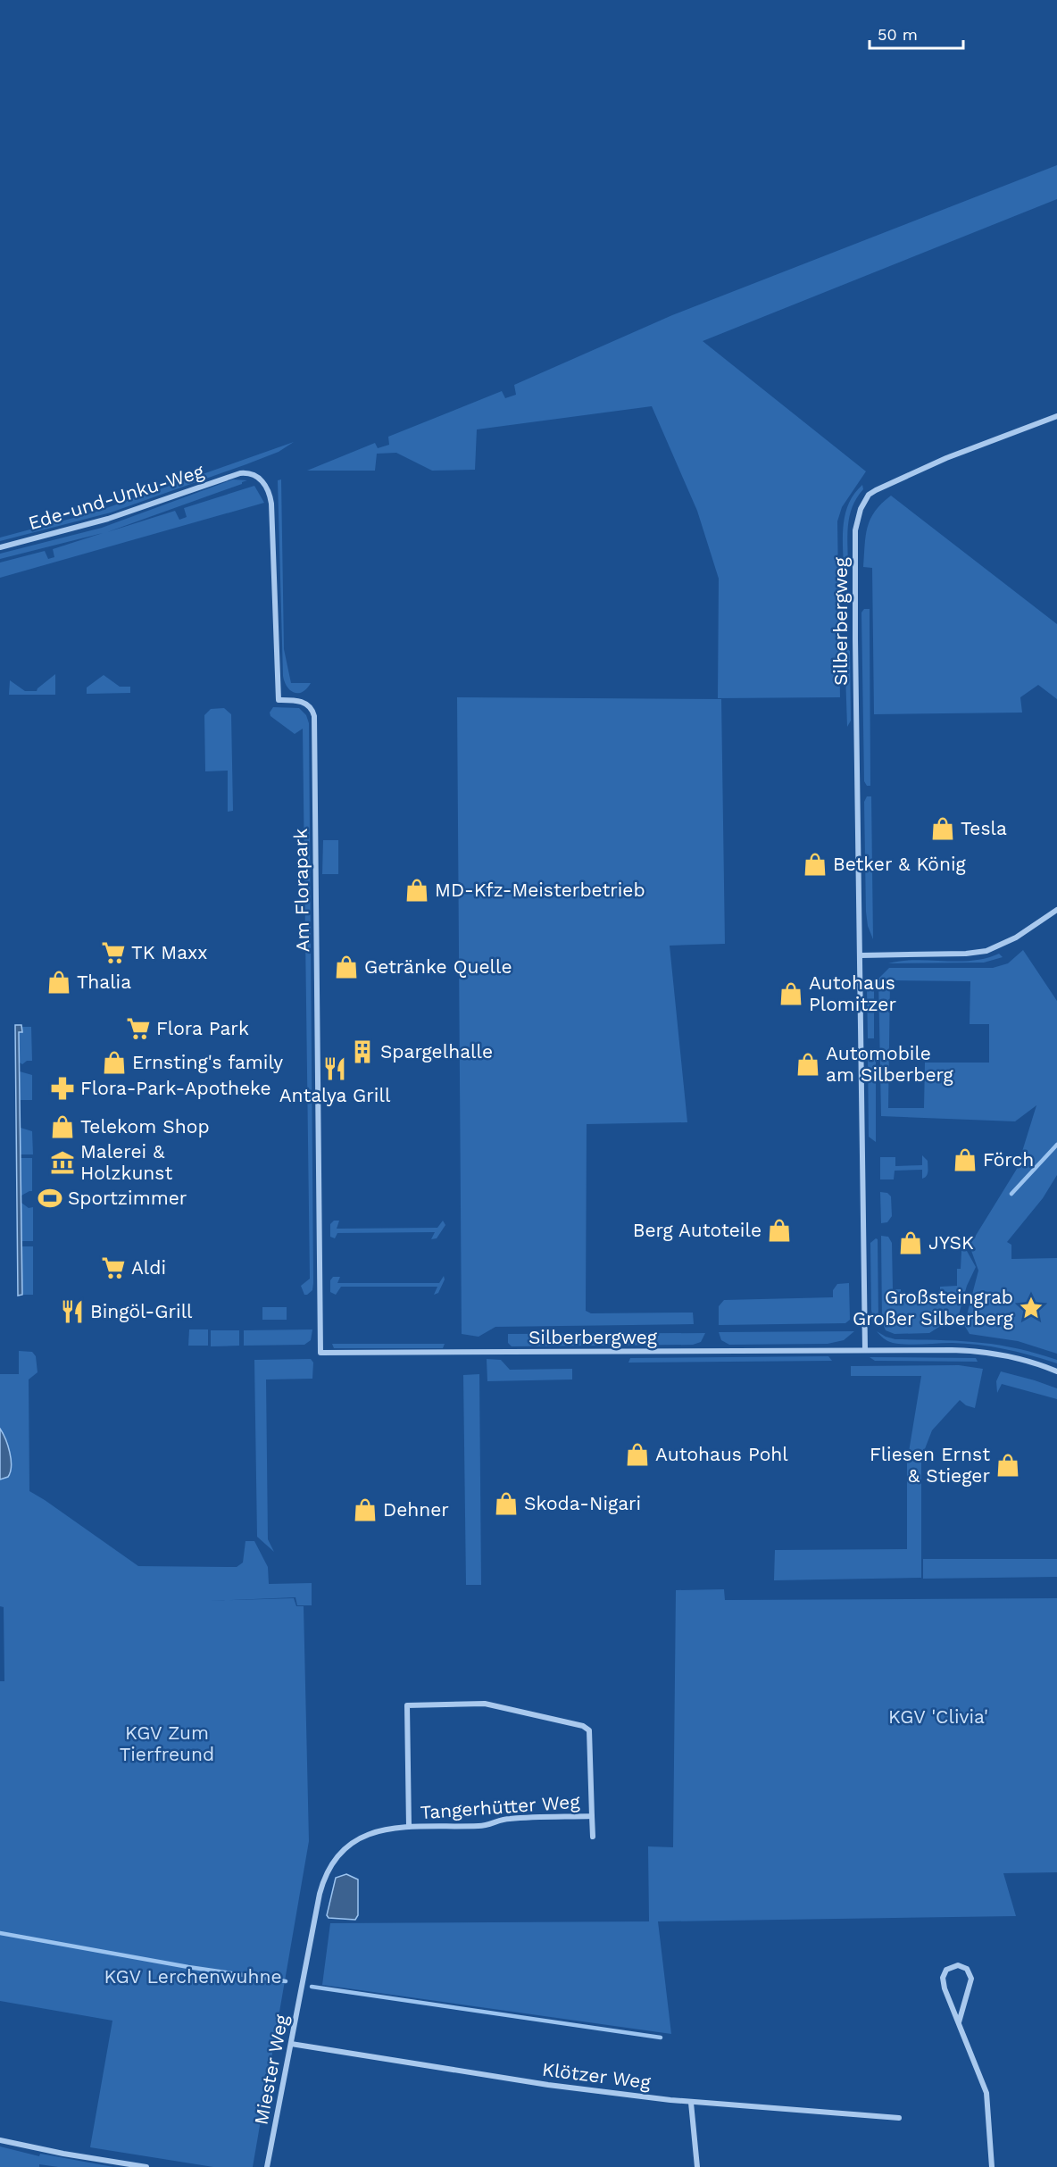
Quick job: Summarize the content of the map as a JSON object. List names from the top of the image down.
{
  "streets": {
    "street": [
      "Ede-und-Unku-Weg",
      "Silberbergweg",
      "Am Florapark",
      "Tangerhütter Weg",
      "Miester Weg",
      "Klötzer Weg"
    ]
  },
  "crossings": [
    ["Ede-und-Unku-Weg", "Am Florapark"],
    ["Silberbergweg", "Am Florapark"],
    ["Tangerhütter Weg", "Miester Weg"],
    ["Miester Weg", "Klötzer Weg"]
  ],
  "parks": ["KGV 'Clivia'", "KGV Zum Tierfreund", "KGV Lerchenwuhne"],
  "places": {
    "shop": [
      "Tesla",
      "Betker & König",
      "MD-Kfz-Meisterbetrieb",
      "Getränke Quelle",
      "Thalia",
      "Autohaus Plomitzer",
      "Ernsting's family",
      "Automobile am Silberberg",
      "Telekom Shop",
      "Förch",
      "Berg Autoteile",
      "JYSK",
      "Autohaus Pohl",
      "Fliesen Ernst & Stieger",
      "Skoda-Nigari",
      "Dehner"
    ],
    "supermarket": ["TK Maxx", "Flora Park", "Aldi"],
    "building": ["Spargelhalle"],
    "restaurant": ["Antalya Grill", "Bingöl-Grill"],
    "pharmacy": ["Flora-Park-Apotheke"],
    "museum": ["Malerei & Holzkunst"],
    "sports": ["Sportzimmer"],
    "place": ["Großsteingrab Großer Silberberg"]
  },
  "scale_bar": "50 m"
}
